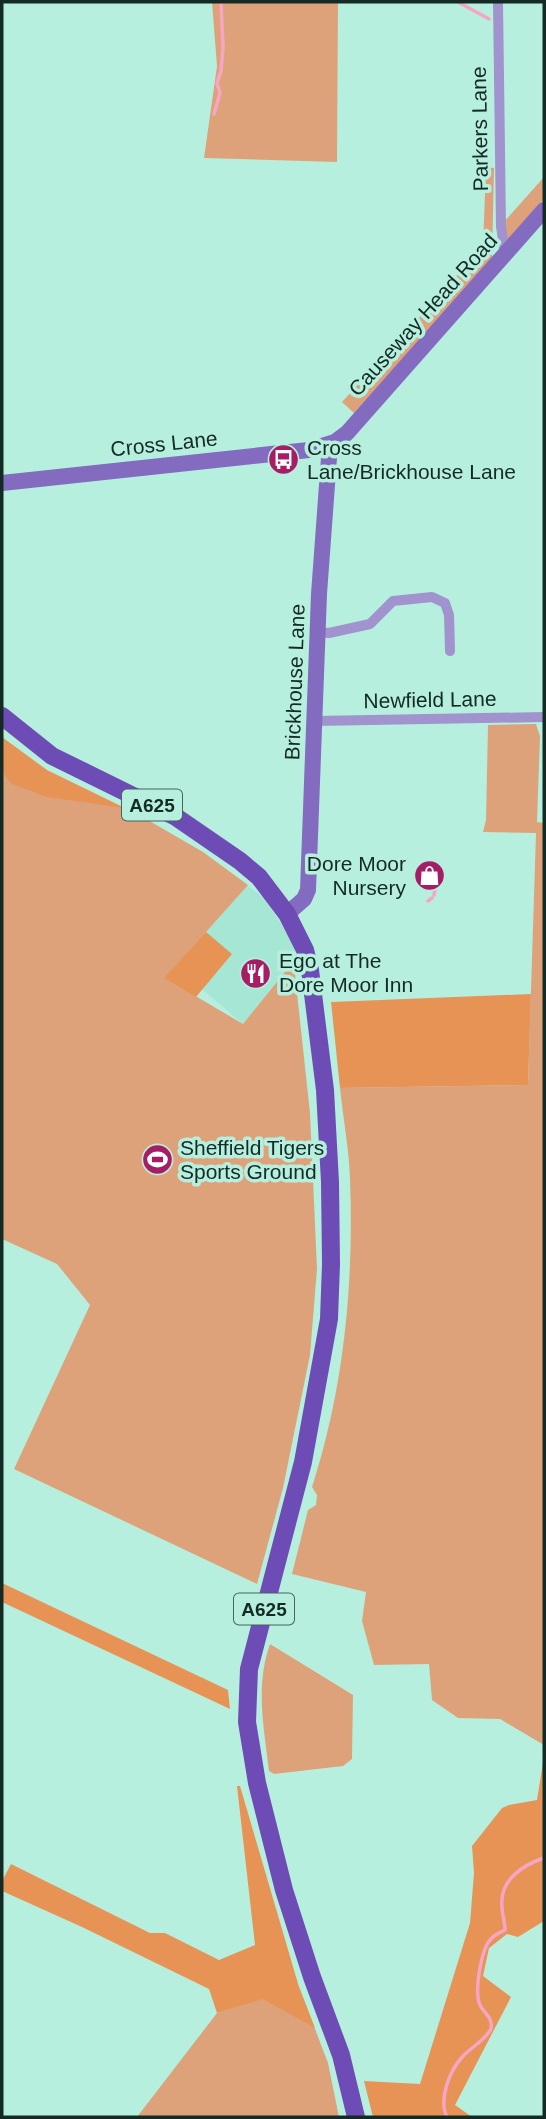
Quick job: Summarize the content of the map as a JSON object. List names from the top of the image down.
{
  "streets": {
    "main road": ["A625"],
    "street": [
      "Parkers Lane",
      "Causeway Head Road",
      "Cross Lane",
      "Brickhouse Lane",
      "Newfield Lane"
    ]
  },
  "crossings": [
    ["Parkers Lane", "Causeway Head Road"],
    ["Causeway Head Road", "Cross Lane"],
    ["Causeway Head Road", "Brickhouse Lane"],
    ["Cross Lane", "Brickhouse Lane"],
    ["Brickhouse Lane", "Newfield Lane"],
    ["Brickhouse Lane", "A625"]
  ],
  "places": {
    "bus stop": ["Cross Lane/Brickhouse Lane"],
    "shop": ["Dore Moor Nursery"],
    "restaurant": ["Ego at The Dore Moor Inn"],
    "sports": ["Sheffield Tigers Sports Ground"]
  }
}
